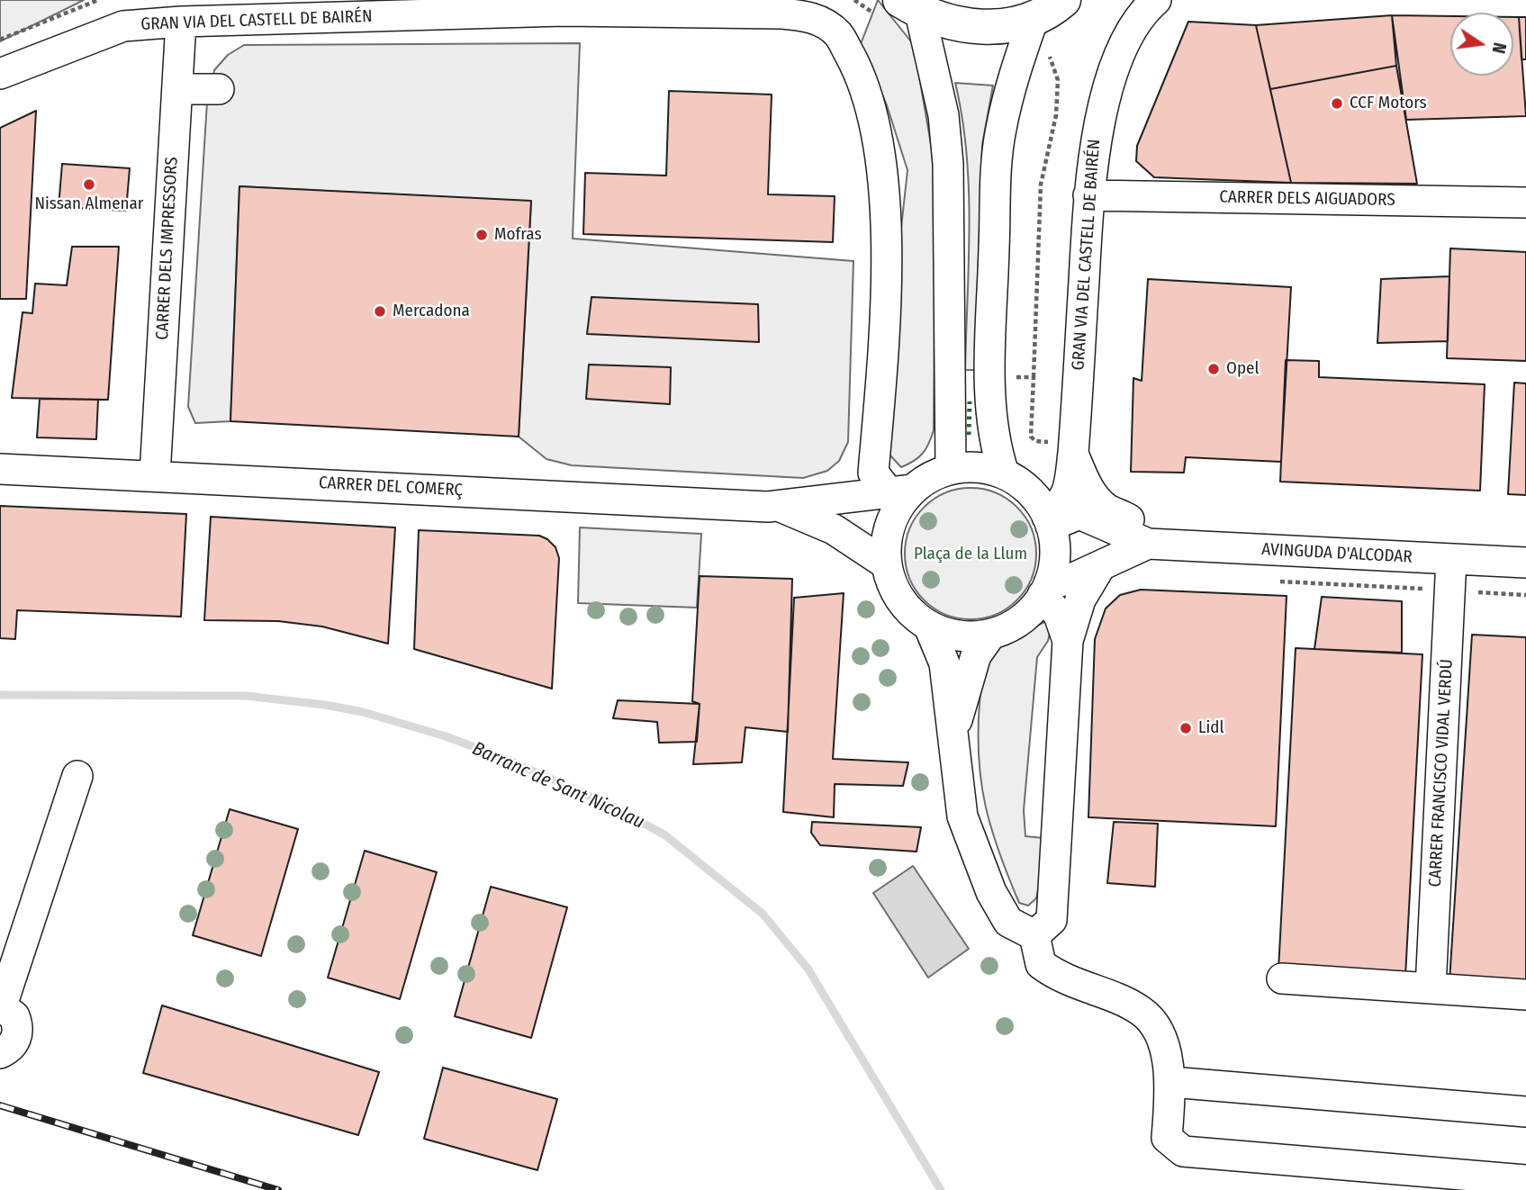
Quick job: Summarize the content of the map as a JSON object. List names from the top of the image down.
{
  "streets": {
    "street": [
      "GRAN VIA DEL CASTELL DE BAIRÉN",
      "CARRER DELS AIGUADORS",
      "CARRER DELS IMPRESSORS",
      "CARRER DEL COMERÇ",
      "AVINGUDA D'ALCODAR",
      "CARRER FRANCISCO VIDAL VERDÚ"
    ]
  },
  "crossings": [
    ["GRAN VIA DEL CASTELL DE BAIRÉN", "CARRER DELS AIGUADORS"],
    ["GRAN VIA DEL CASTELL DE BAIRÉN", "CARRER DELS IMPRESSORS"],
    ["GRAN VIA DEL CASTELL DE BAIRÉN", "CARRER DEL COMERÇ"],
    ["GRAN VIA DEL CASTELL DE BAIRÉN", "AVINGUDA D'ALCODAR"],
    ["CARRER DELS IMPRESSORS", "CARRER DEL COMERÇ"],
    ["CARRER DEL COMERÇ", "AVINGUDA D'ALCODAR"],
    ["AVINGUDA D'ALCODAR", "CARRER FRANCISCO VIDAL VERDÚ"]
  ],
  "water": ["Barranc de Sant Nicolau"],
  "parks": ["Plaça de la Llum"],
  "places": [
    "CCF Motors",
    "Nissan Almenar",
    "Mofras",
    "Mercadona",
    "Opel",
    "Lidl"
  ],
  "north": "right"
}
